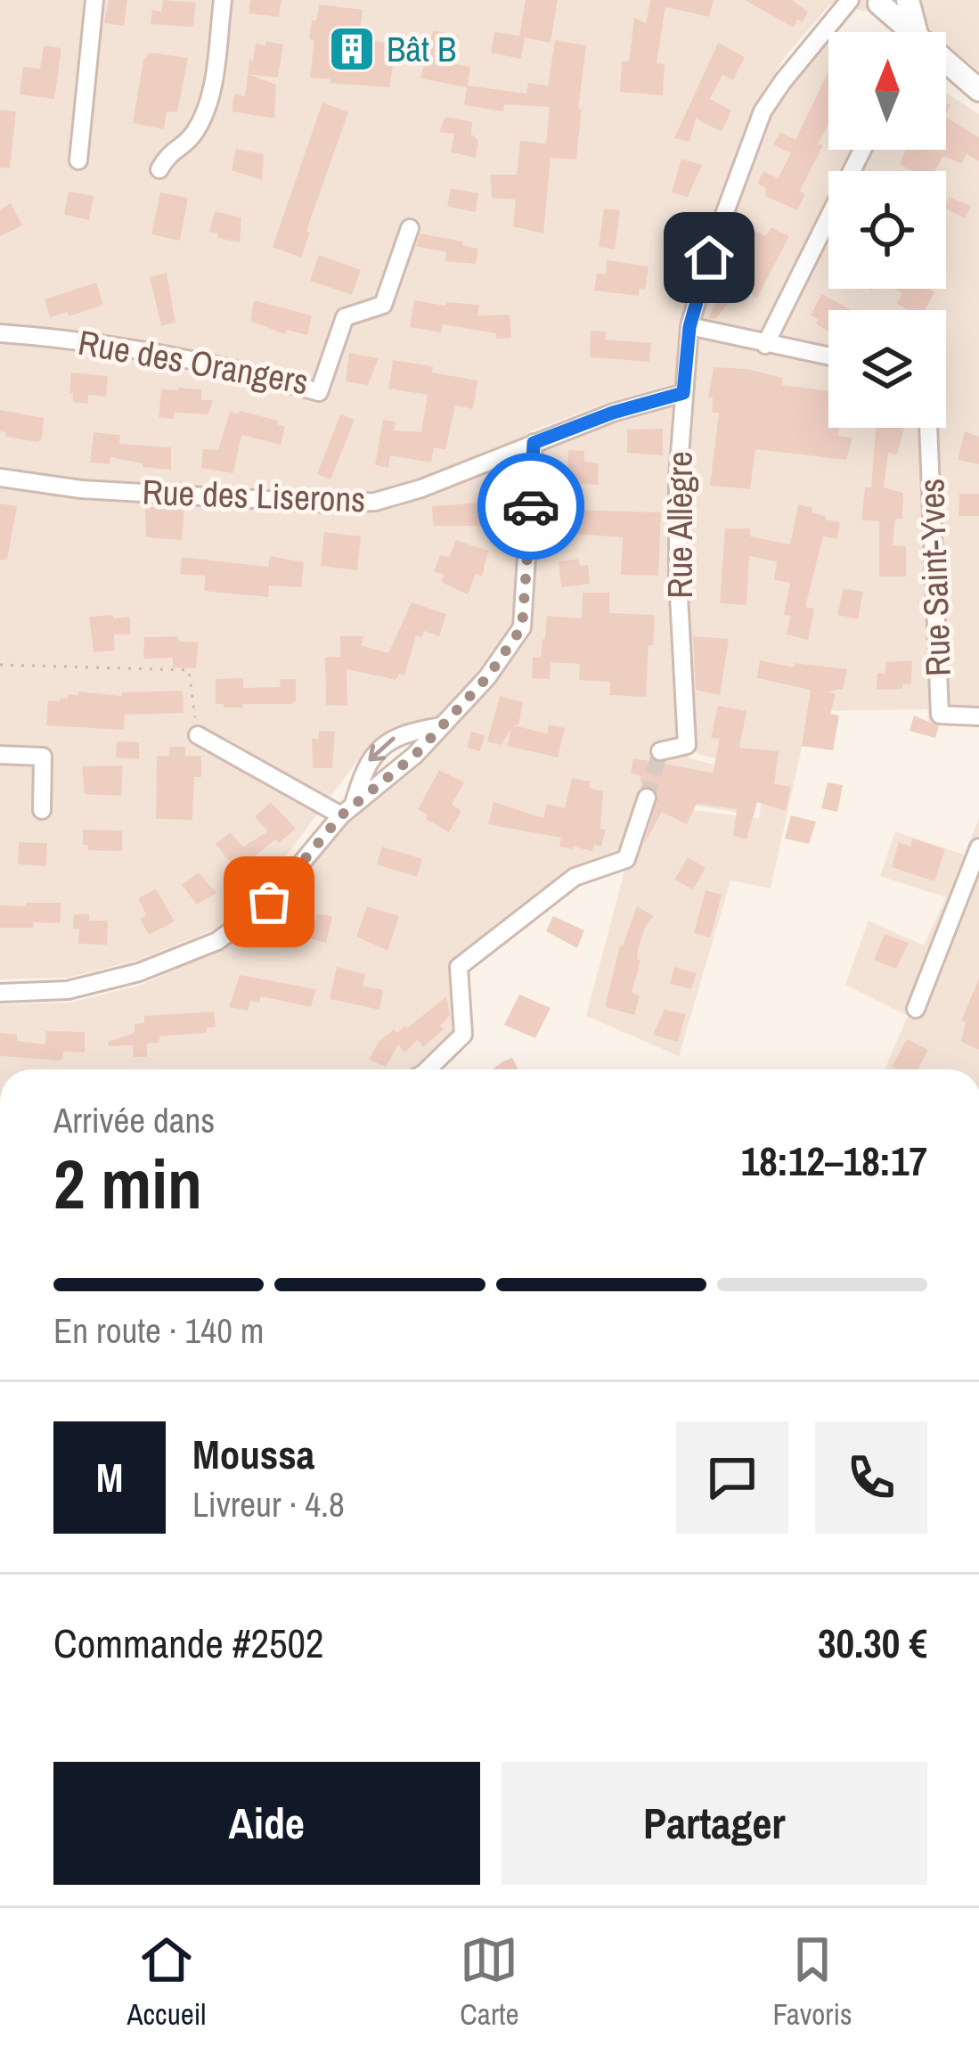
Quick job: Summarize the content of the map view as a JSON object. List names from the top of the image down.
{
  "streets": {
    "street": [
      "Rue des Orangers",
      "Rue des Liserons",
      "Rue Allègre",
      "Rue Saint-Yves"
    ]
  },
  "crossings": [
    ["Rue des Liserons", "Rue Allègre"]
  ],
  "places": {
    "building": ["Bât B"]
  },
  "north": "top",
  "page": {
    "heading": ["2 min", "Arrivée dans", "18:12–18:17"],
    "panel": [
      "Moussa",
      "Livreur · 4.8",
      "Commande #2502",
      "30.30 €"
    ],
    "bar": "En route · 140 m",
    "round": "M",
    "buttons": ["Aide", "Partager"],
    "tabs": ["Accueil", "Carte", "Favoris"]
  }
}
